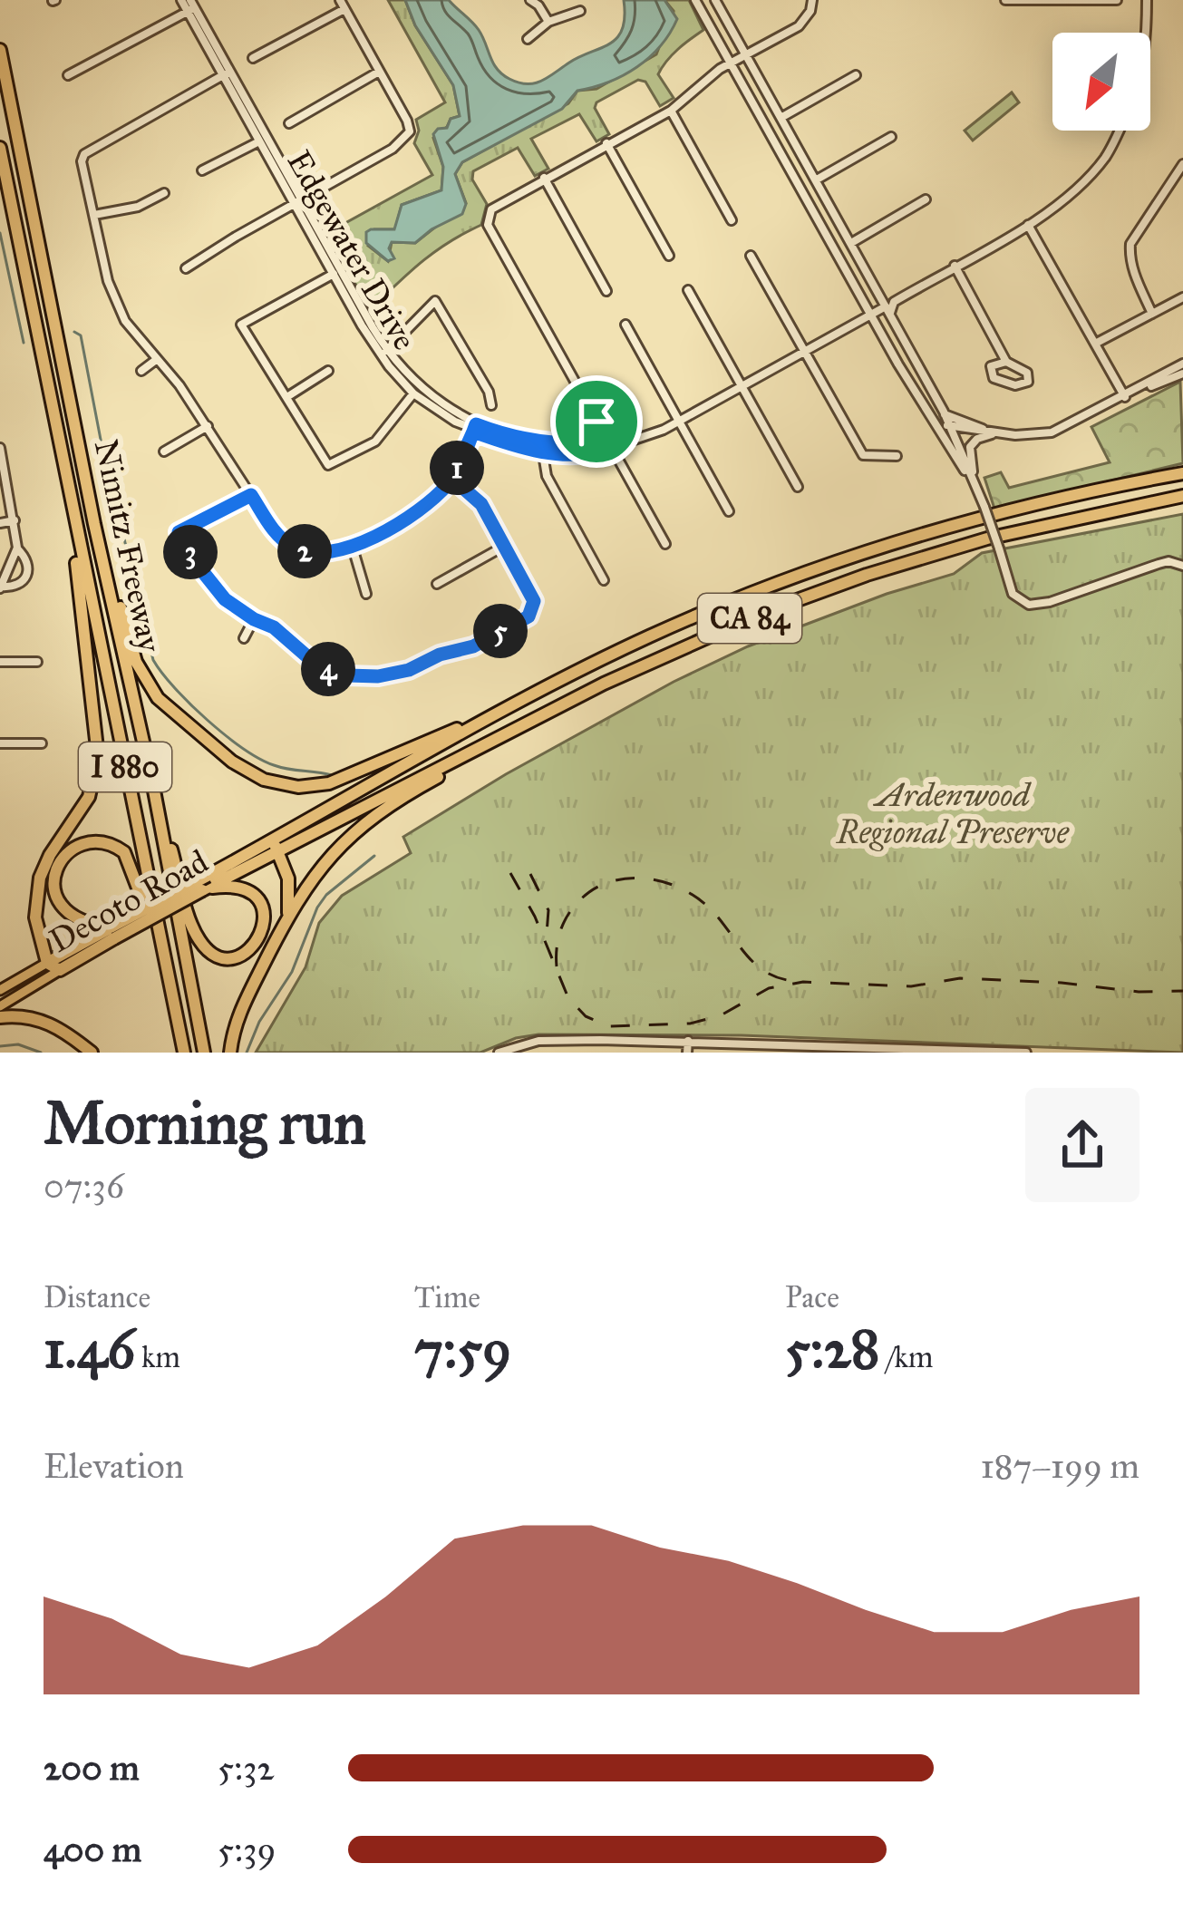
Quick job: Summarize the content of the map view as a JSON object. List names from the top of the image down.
{
  "streets": {
    "highway": [
      "Nimitz Freeway",
      "CA 84",
      "I 880",
      "Decoto Road"
    ],
    "street": ["Edgewater Drive"]
  },
  "crossings": [
    ["CA 84", "Decoto Road"]
  ],
  "parks": ["Ardenwood Regional Preserve"],
  "north": "bottom left",
  "page": {
    "pins": [
      "1",
      "2",
      "3",
      "5",
      "4"
    ],
    "heading": ["Morning run", "07:36"],
    "stats": [
      ["Distance", "1.46 km"],
      ["Time", "7:59"],
      ["Pace", "5:28 /km"]
    ],
    "chart": ["Elevation", "187–199 m"],
    "list": [
      {
        "name": "200 m",
        "note": "5:32"
      },
      {
        "name": "400 m",
        "note": "5:39"
      }
    ]
  }
}
